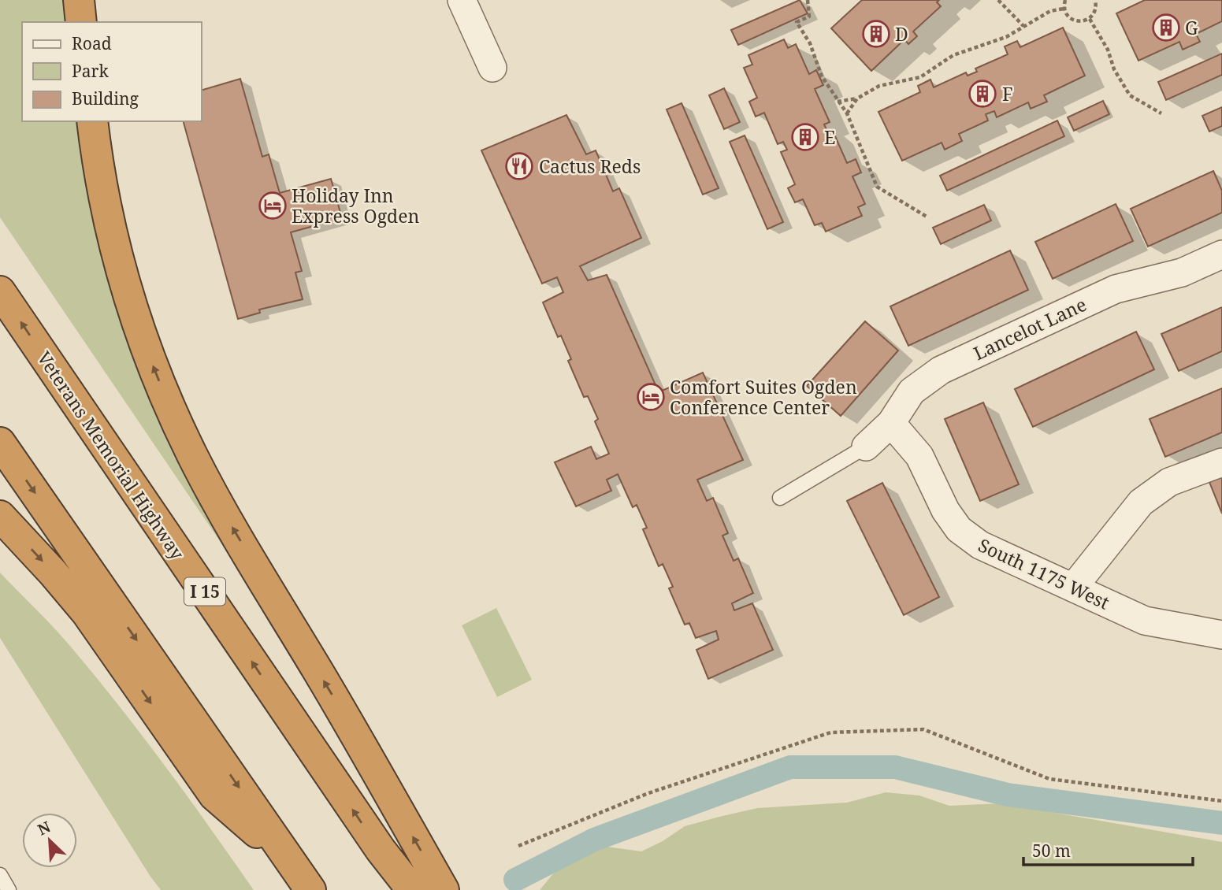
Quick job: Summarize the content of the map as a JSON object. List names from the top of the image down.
{
  "streets": {
    "highway": ["Veterans Memorial Highway", "I 15"],
    "street": ["Lancelot Lane", "South 1175 West"]
  },
  "crossings": [
    ["Lancelot Lane", "South 1175 West"]
  ],
  "places": {
    "building": [
      "G",
      "D",
      "F",
      "E"
    ],
    "restaurant": ["Cactus Reds"],
    "hotel": ["Holiday Inn Express Ogden", "Comfort Suites Ogden Conference Center"]
  },
  "legend": ["Road", "Park", "Building"],
  "scale_bar": "50 m",
  "north": "top left"
}
